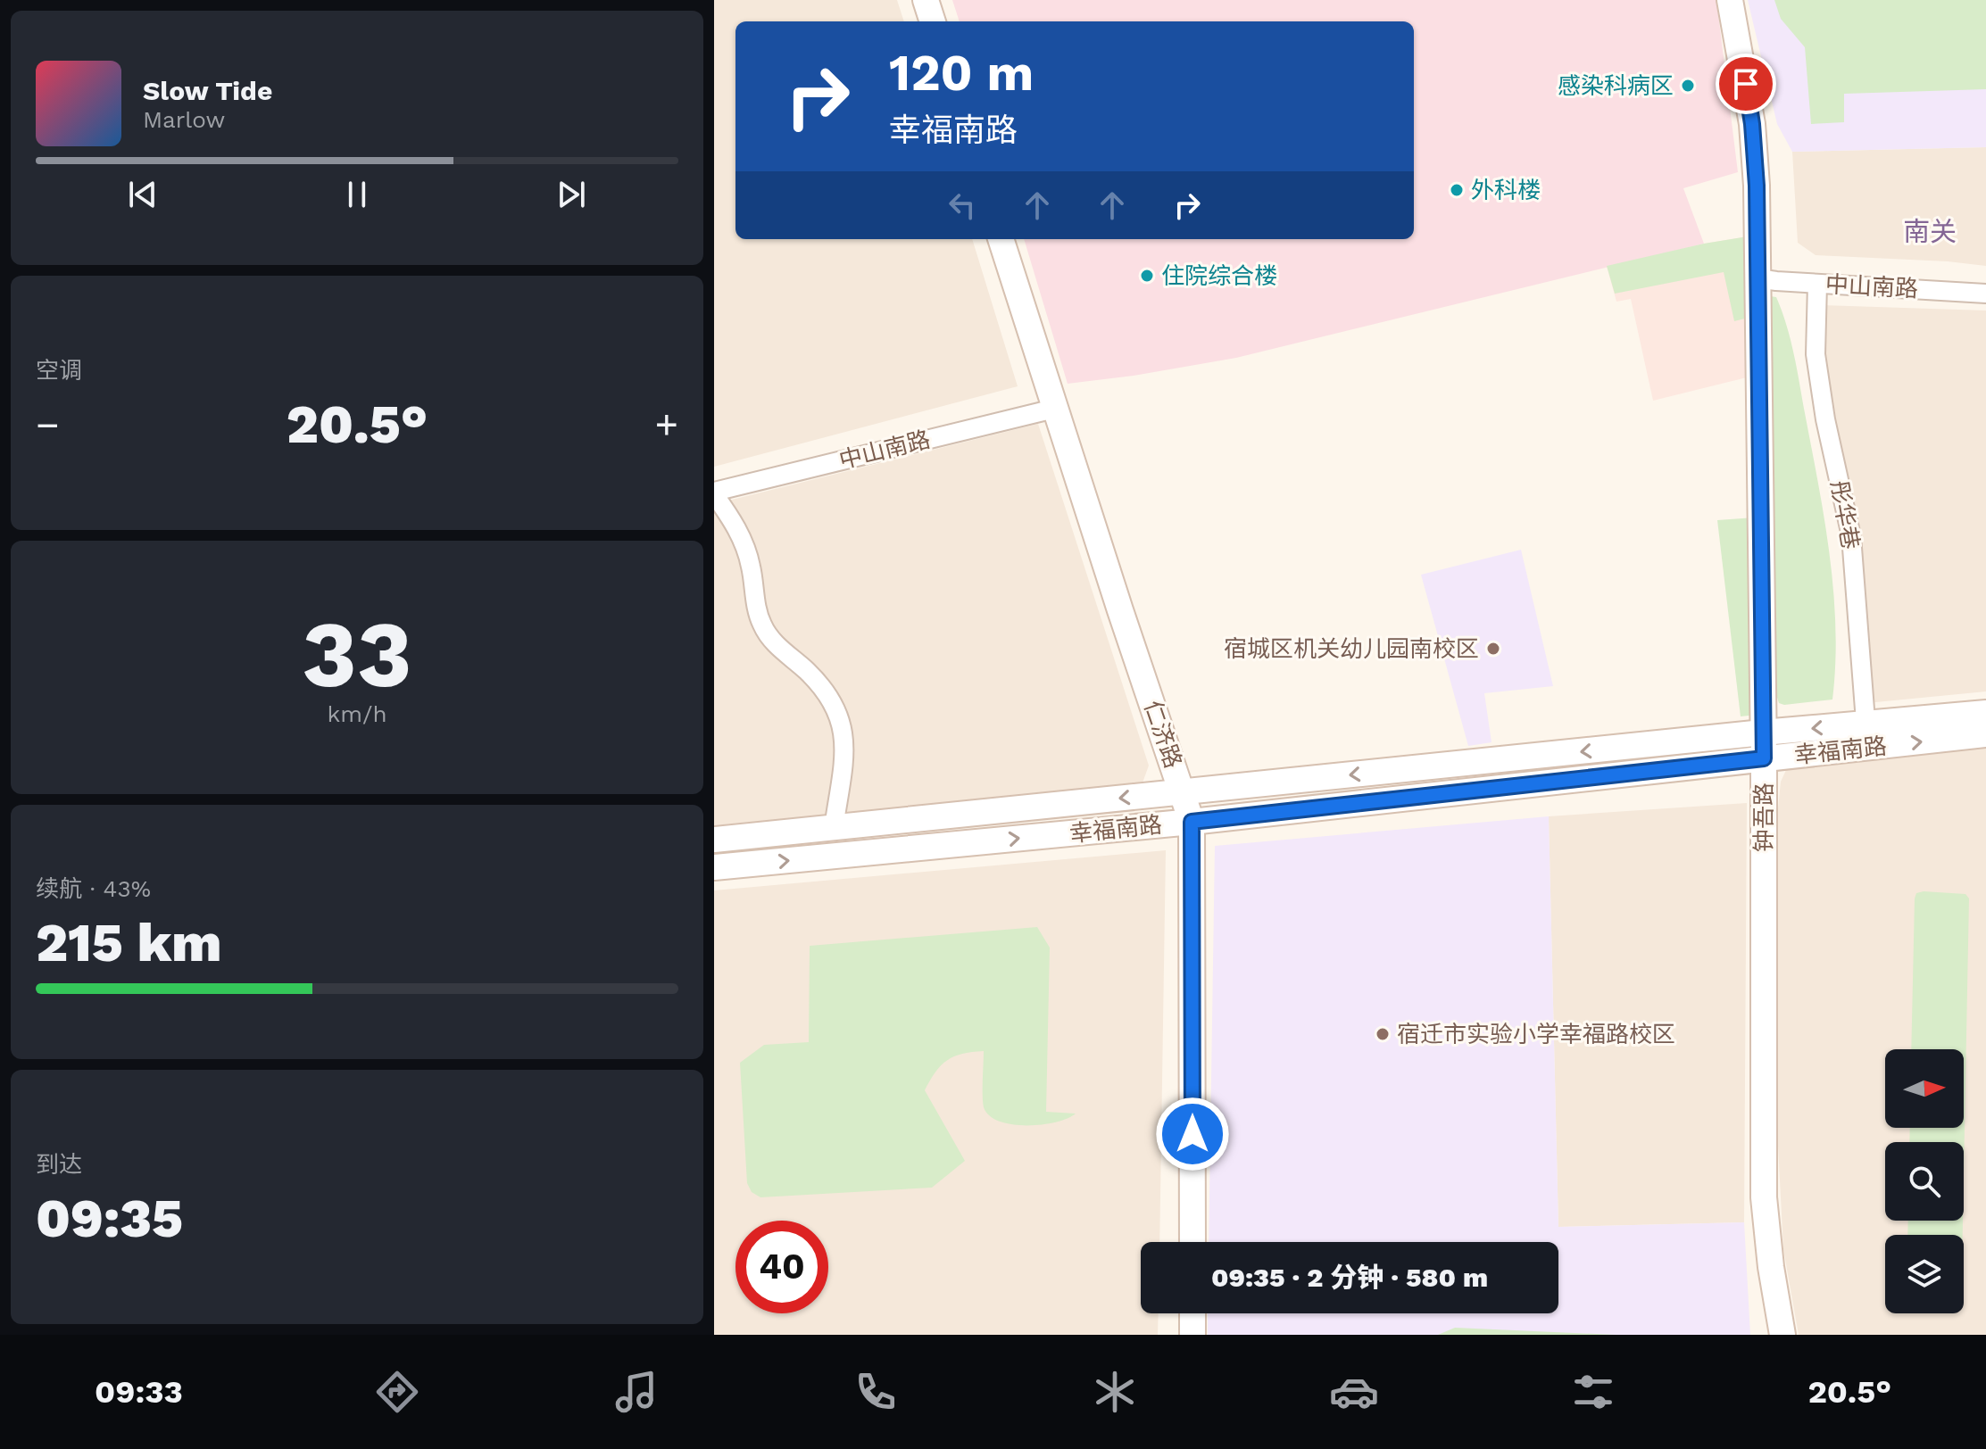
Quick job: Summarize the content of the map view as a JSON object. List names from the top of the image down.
{
  "streets": {
    "main road": ["仁济路", "幸福南路", "钟吾路"],
    "street": ["中山南路", "彤华巷"]
  },
  "crossings": [
    ["中山南路", "彤华巷"],
    ["中山南路", "仁济路"],
    ["中山南路", "钟吾路"],
    ["彤华巷", "幸福南路"],
    ["仁济路", "幸福南路"],
    ["幸福南路", "钟吾路"]
  ],
  "districts": ["南关"],
  "places": [
    "感染科病区",
    "外科楼",
    "住院综合楼",
    "宿城区机关幼儿园南校区",
    "宿迁市实验小学幸福路校区"
  ],
  "north": "right",
  "page": {
    "turn": ["120 m", "幸福南路"],
    "song": ["Slow Tide", "Marlow"],
    "tile": [
      "空调",
      ["33", "km/h"],
      ["续航 · 43%", "215 km"],
      ["到达", "09:35"]
    ],
    "heat": ["−", "20.5°", "+"],
    "limit": "40",
    "trip": "09:35 · 2 分钟 · 580 m",
    "tabs": ["09:33", "20.5°"]
  }
}
